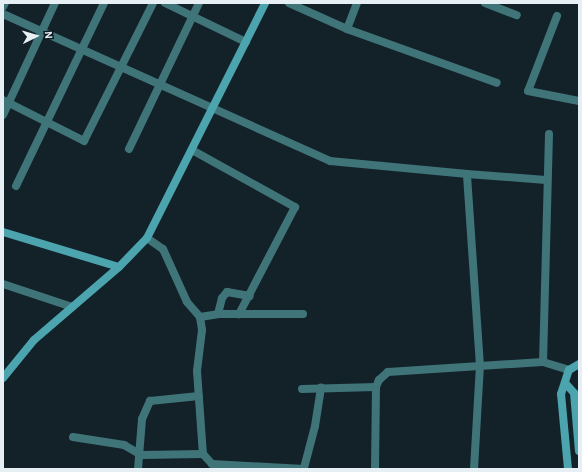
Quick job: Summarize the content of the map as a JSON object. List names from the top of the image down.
{
  "north": "right"
}
